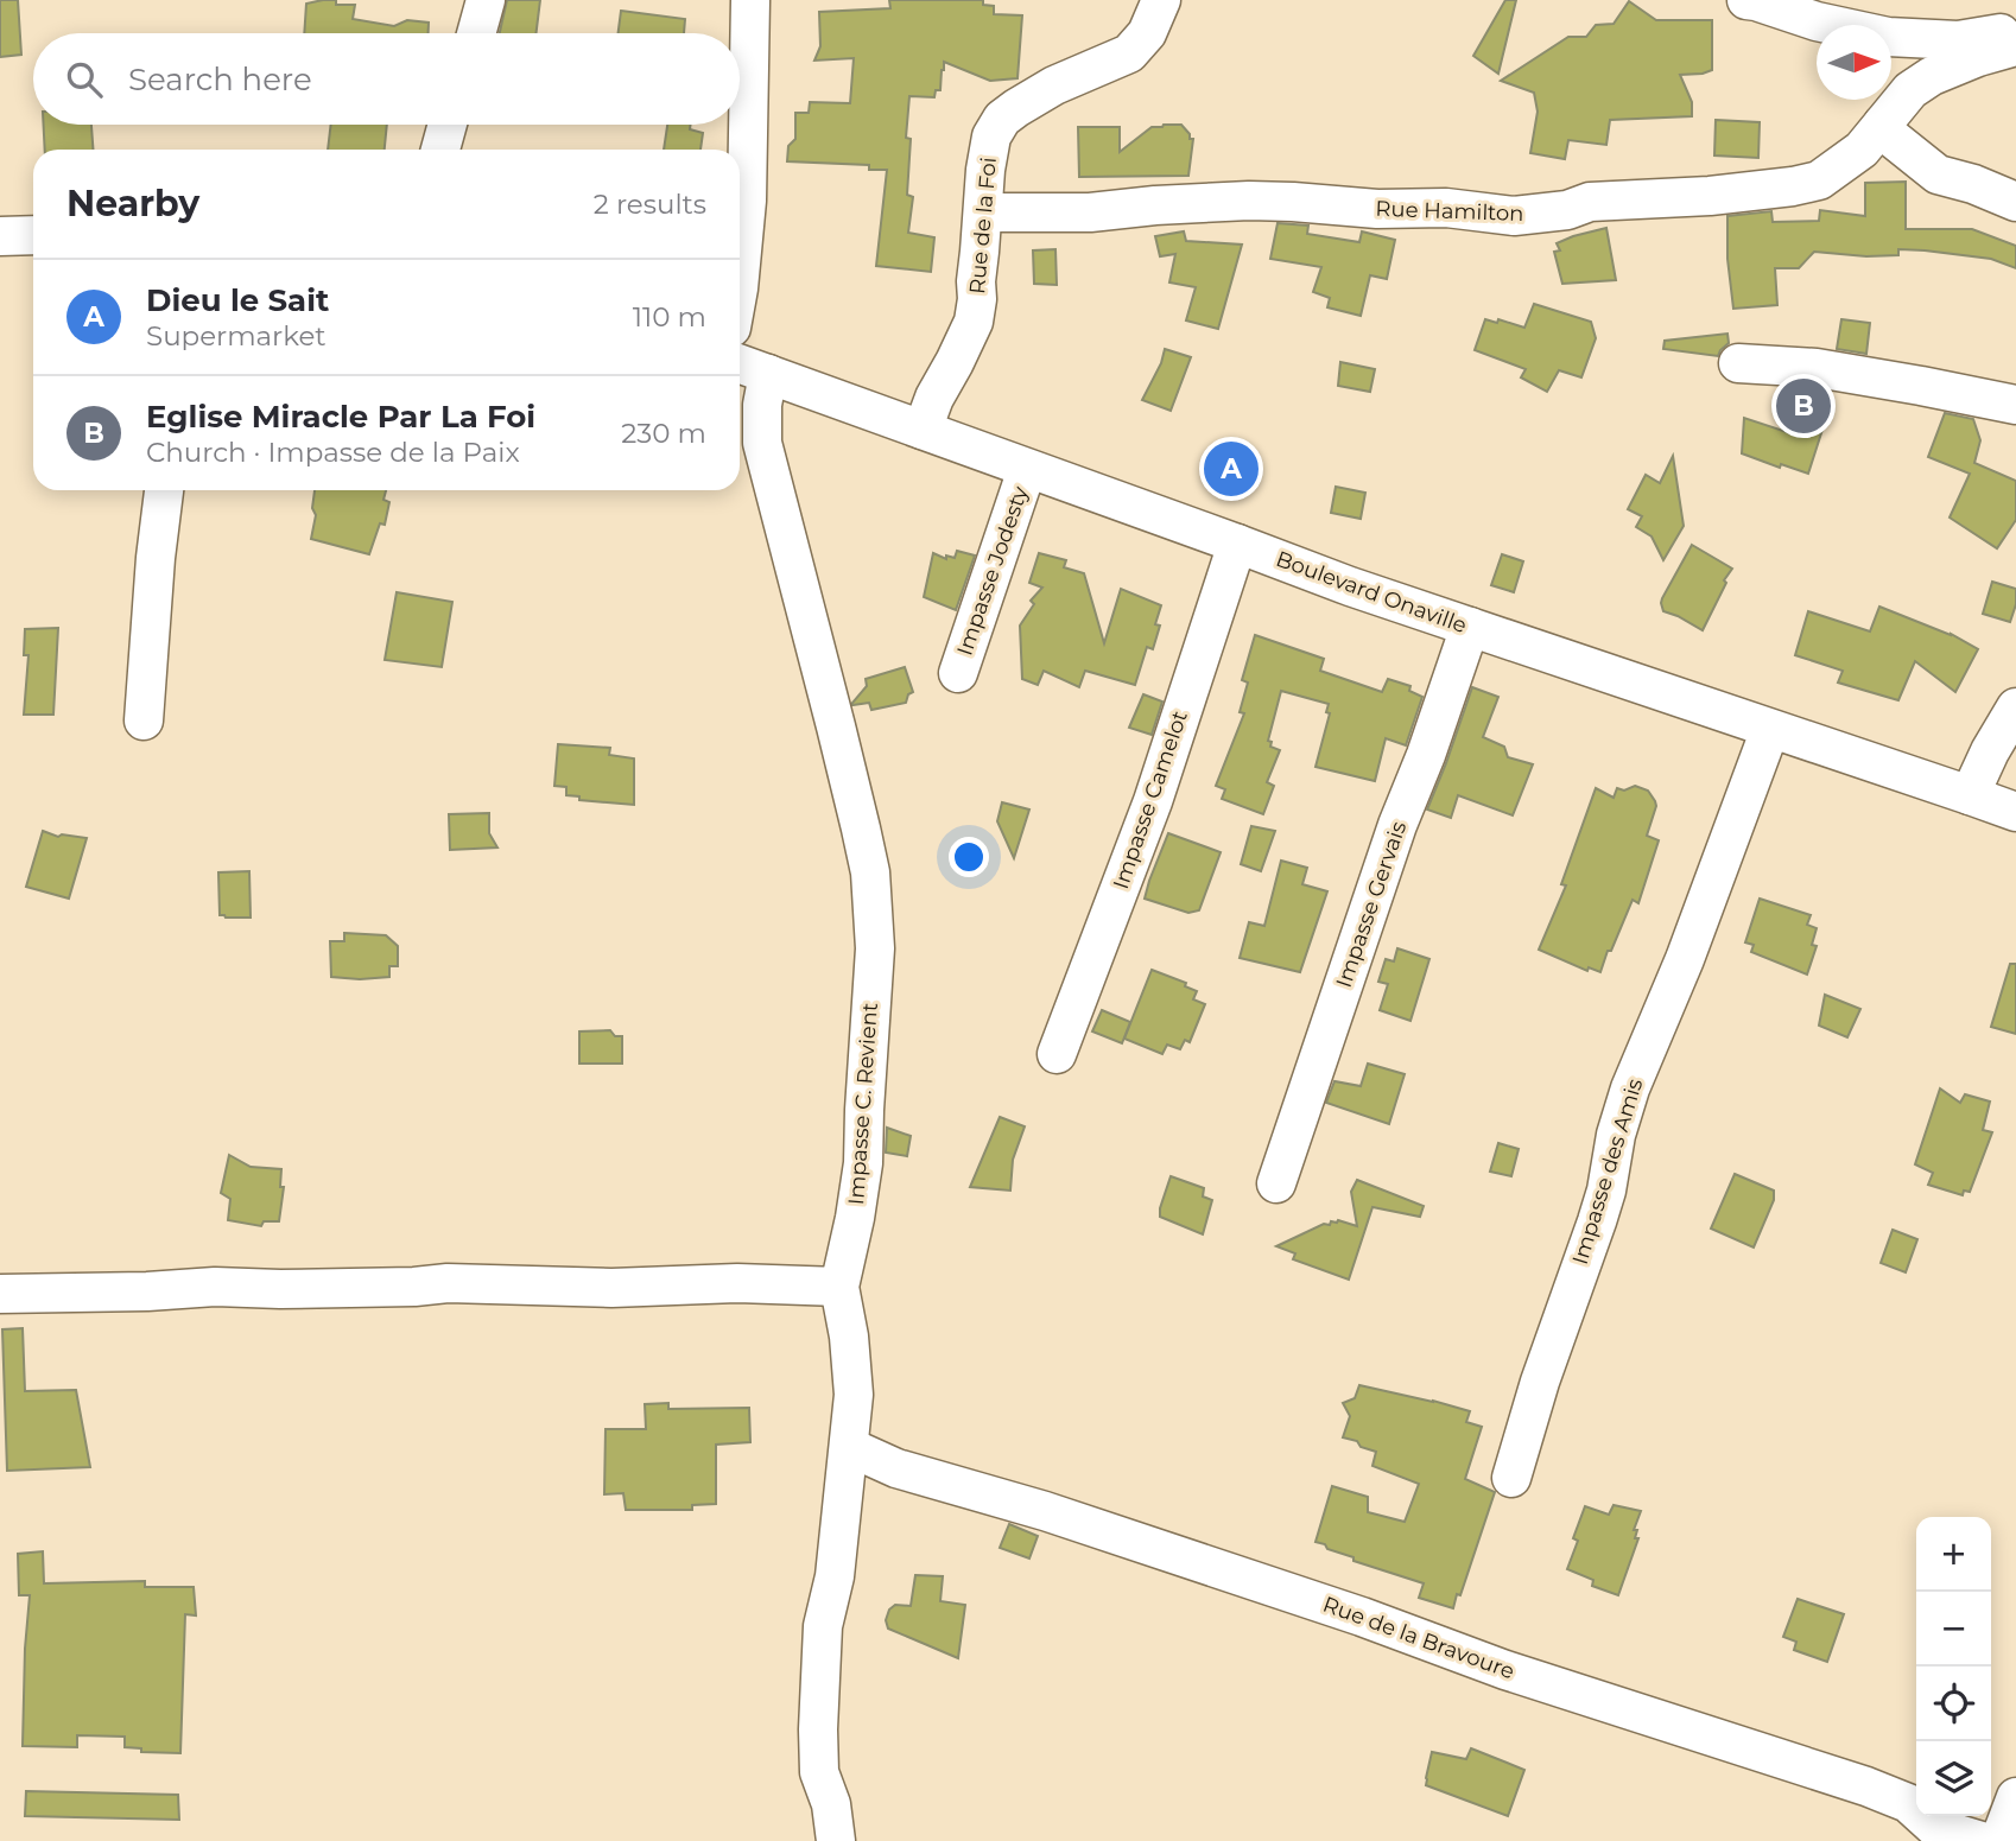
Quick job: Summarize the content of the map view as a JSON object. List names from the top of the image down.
{
  "streets": {
    "street": [
      "Rue Hamilton",
      "Rue de la Foi",
      "Impasse Jodesty",
      "Boulevard Onaville",
      "Impasse Camelot",
      "Impasse Gervais",
      "Impasse C. Revient",
      "Impasse des Amis",
      "Rue de la Bravoure"
    ]
  },
  "crossings": [
    ["Rue Hamilton", "Rue de la Foi"],
    ["Rue de la Foi", "Boulevard Onaville"],
    ["Impasse Jodesty", "Boulevard Onaville"],
    ["Boulevard Onaville", "Impasse Camelot"],
    ["Boulevard Onaville", "Impasse Gervais"],
    ["Boulevard Onaville", "Impasse C. Revient"],
    ["Boulevard Onaville", "Impasse des Amis"],
    ["Impasse C. Revient", "Rue de la Bravoure"]
  ],
  "north": "right",
  "page": {
    "search": "Search here",
    "heading": ["Nearby", "2 results"],
    "list": [
      {
        "mark": "A",
        "name": "Dieu le Sait",
        "note": "Supermarket",
        "value": "110 m"
      },
      {
        "mark": "B",
        "name": "Eglise Miracle Par La Foi",
        "note": "Church · Impasse de la Paix",
        "value": "230 m"
      }
    ],
    "pins": ["B", "A"],
    "map_buttons": ["+", "−"]
  }
}
